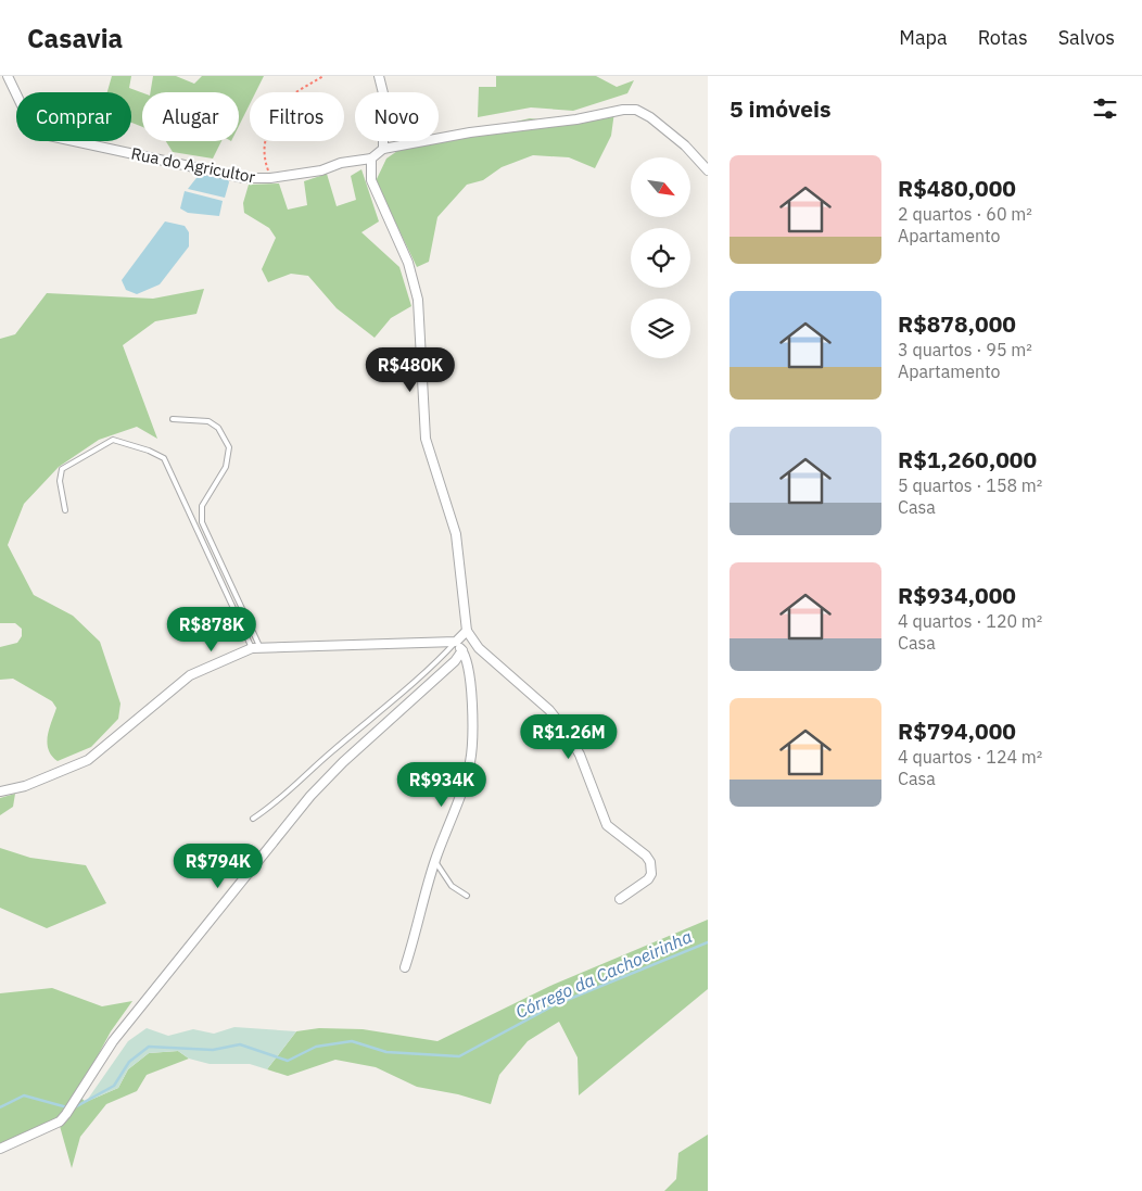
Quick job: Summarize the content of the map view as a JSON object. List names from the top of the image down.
{
  "streets": {
    "street": ["Rua do Agricultor"]
  },
  "water": ["Córrego da Cachoeirinha"],
  "north": "bottom right",
  "page": {
    "header": "Casavia",
    "nav": ["Mapa", "Rotas", "Salvos"],
    "heading": "5 imóveis",
    "chip": [
      "Comprar",
      "Alugar",
      "Filtros",
      "Novo"
    ],
    "list": [
      {
        "name": "R$480,000",
        "note": "2 quartos · 60 m² · Apartamento"
      },
      {
        "name": "R$878,000",
        "note": "3 quartos · 95 m² · Apartamento"
      },
      {
        "name": "R$1,260,000",
        "note": "5 quartos · 158 m² · Casa"
      },
      {
        "name": "R$934,000",
        "note": "4 quartos · 120 m² · Casa"
      },
      {
        "name": "R$794,000",
        "note": "4 quartos · 124 m² · Casa"
      }
    ],
    "price": [
      "R$480K",
      "R$878K",
      "R$1.26M",
      "R$934K",
      "R$794K"
    ]
  }
}
